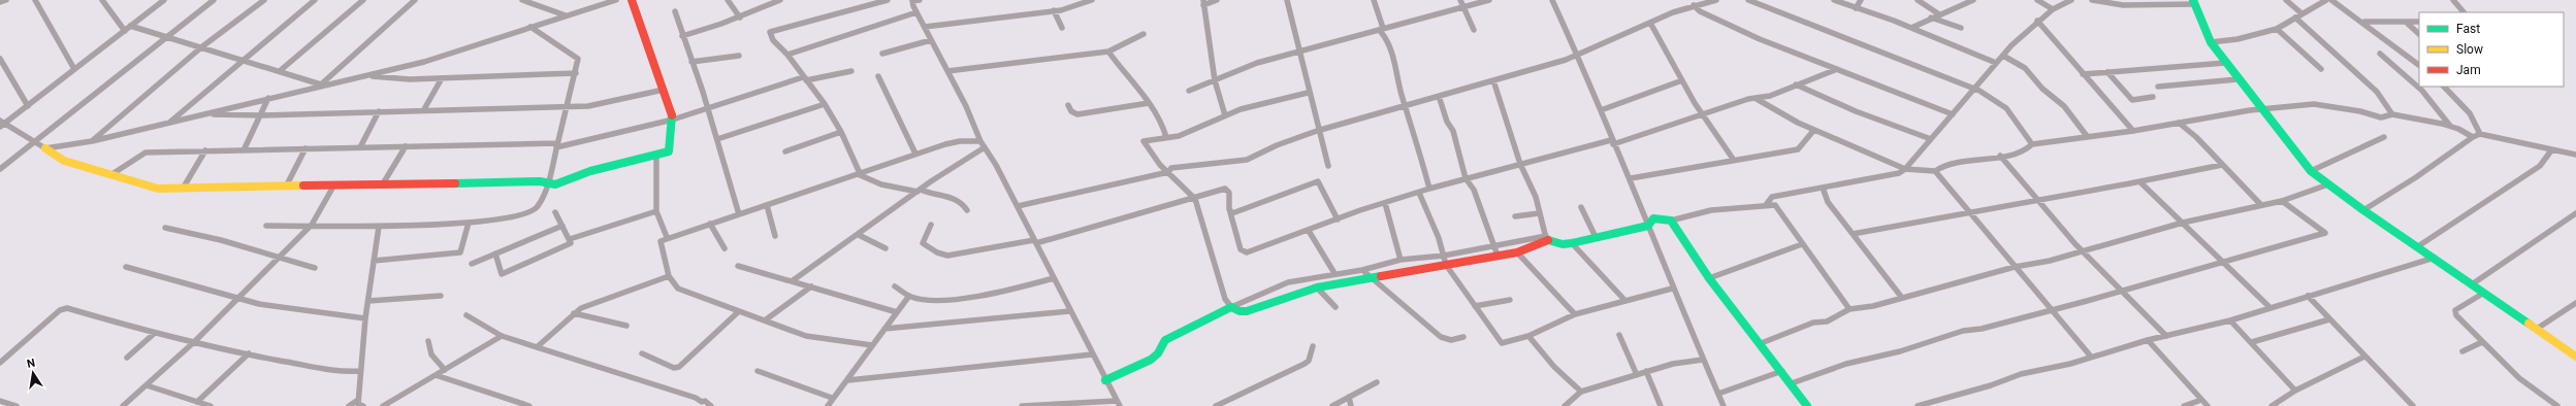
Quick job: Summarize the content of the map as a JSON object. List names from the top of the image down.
{
  "legend": ["Fast", "Slow", "Jam"],
  "north": "top"
}
